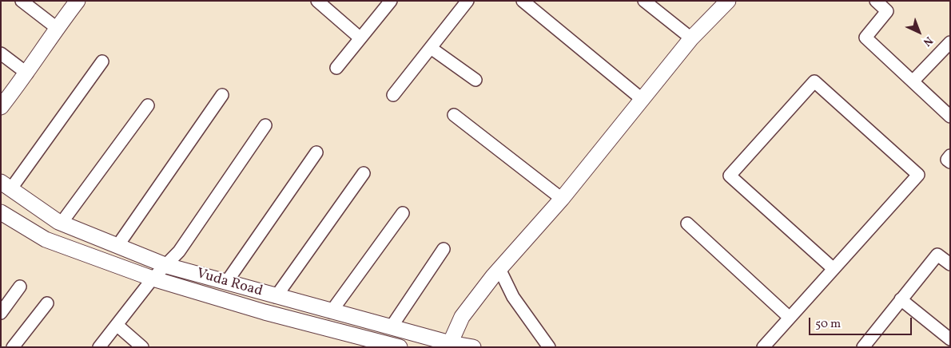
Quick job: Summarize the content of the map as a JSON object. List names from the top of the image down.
{
  "streets": {
    "street": ["Vuda Road"]
  },
  "scale_bar": "50 m",
  "north": "bottom right"
}
